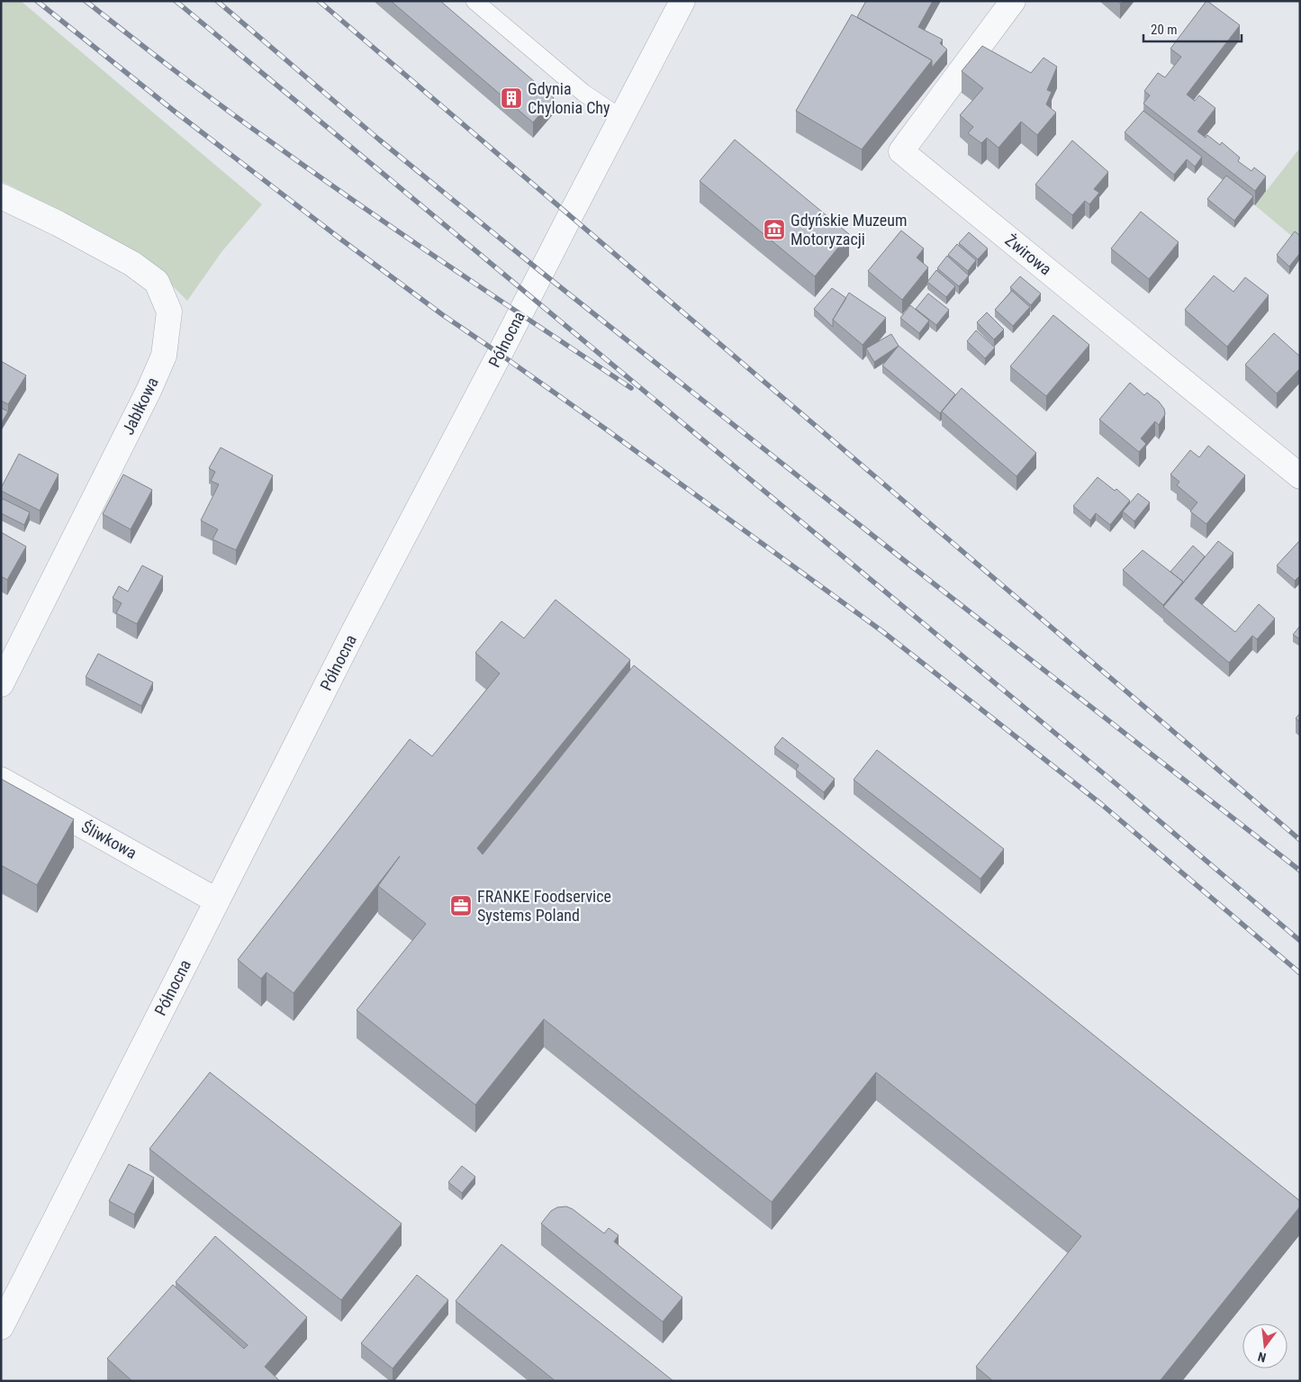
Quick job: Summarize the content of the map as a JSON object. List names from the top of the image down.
{
  "streets": {
    "street": [
      "Żwirowa",
      "Północna",
      "Jabłkowa",
      "Śliwkowa"
    ]
  },
  "crossings": [
    ["Północna", "Śliwkowa"]
  ],
  "places": {
    "building": ["Gdynia Chylonia Chy"],
    "museum": ["Gdyńskie Muzeum Motoryzacji"],
    "office": ["FRANKE Foodservice Systems Poland"]
  },
  "scale_bar": "20 m",
  "north": "bottom"
}
